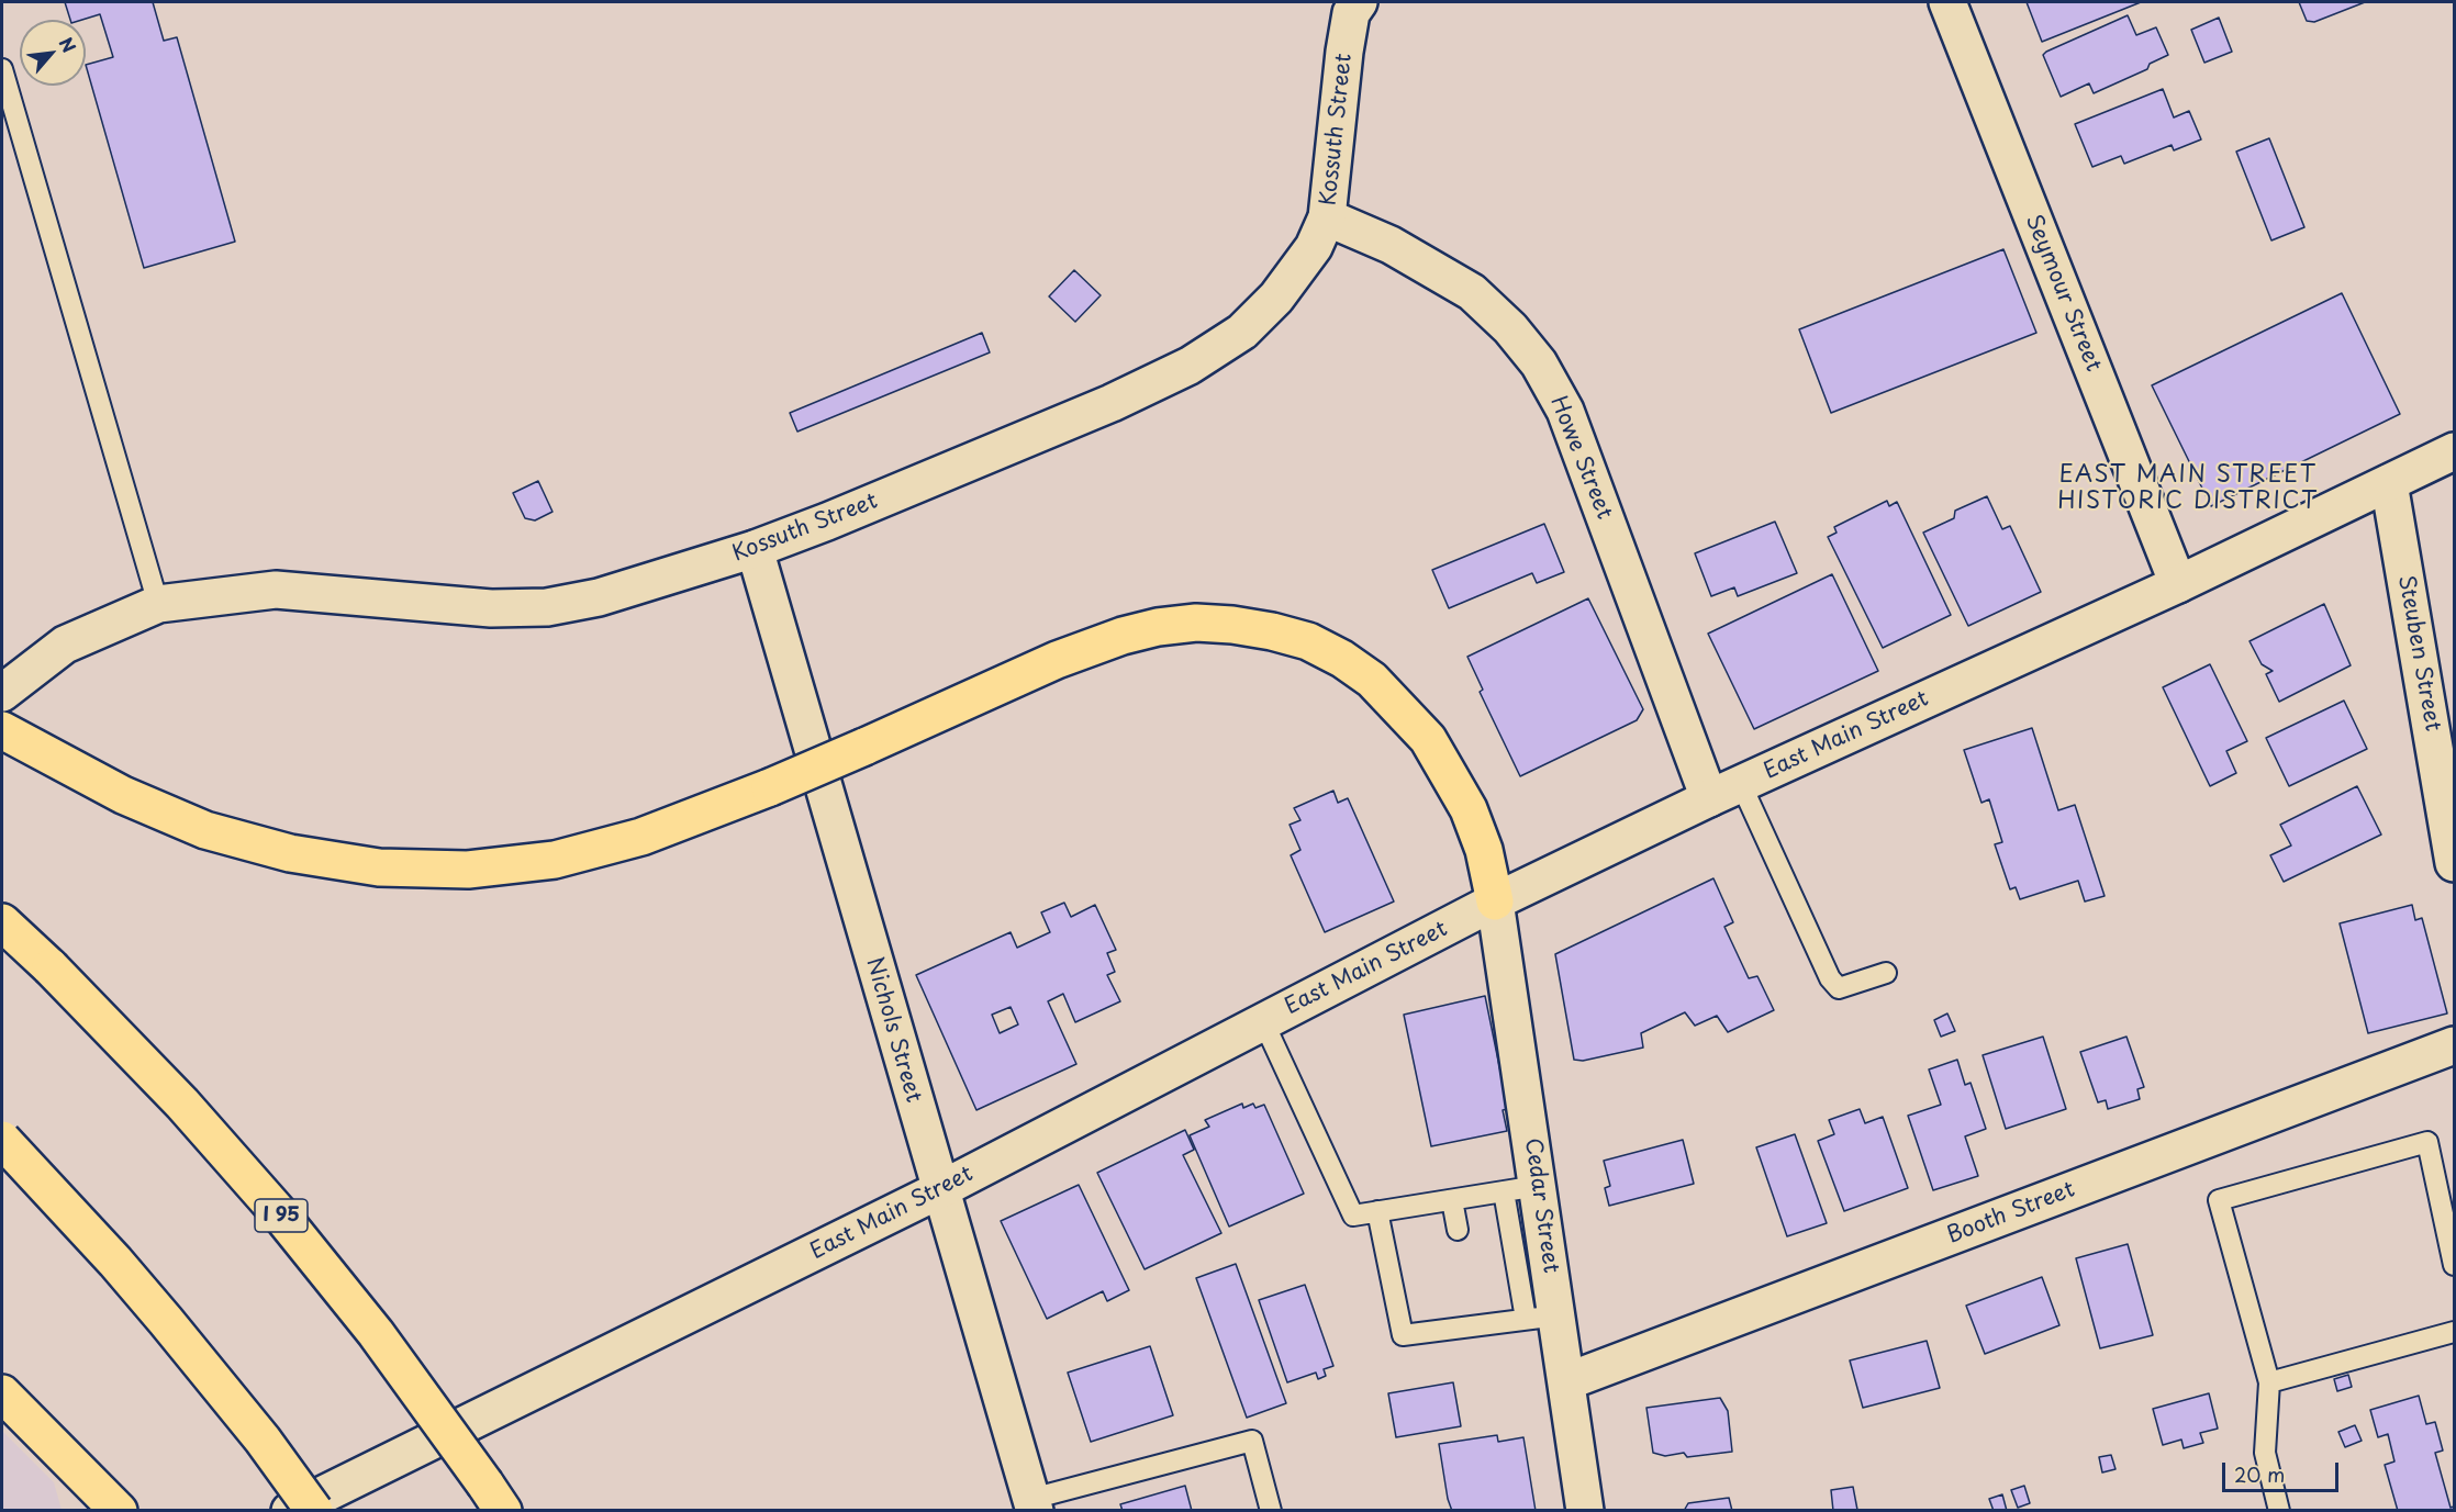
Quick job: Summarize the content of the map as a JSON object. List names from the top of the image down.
{
  "streets": {
    "highway": ["I 95"],
    "street": [
      "Kossuth Street",
      "Seymour Street",
      "Howe Street",
      "Steuben Street",
      "East Main Street",
      "Nichols Street",
      "Cedar Street",
      "Booth Street"
    ]
  },
  "crossings": [
    ["Kossuth Street", "Howe Street"],
    ["Kossuth Street", "Nichols Street"],
    ["Seymour Street", "East Main Street"],
    ["Howe Street", "East Main Street"],
    ["Steuben Street", "East Main Street"],
    ["East Main Street", "Nichols Street"],
    ["East Main Street", "Cedar Street"],
    ["Cedar Street", "Booth Street"]
  ],
  "districts": ["EAST MAIN STREET HISTORIC DISTRICT"],
  "scale_bar": "20 m",
  "north": "top right"
}
